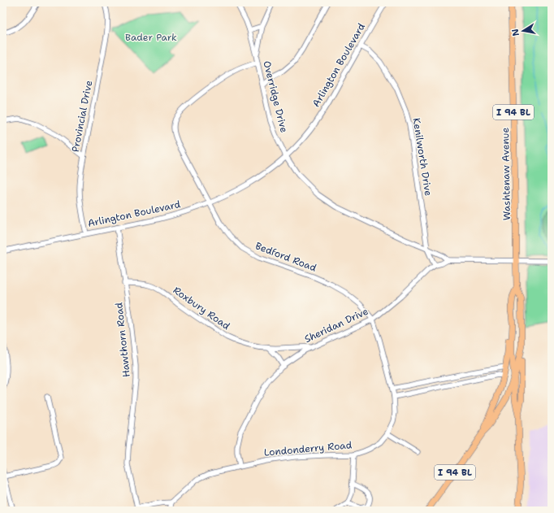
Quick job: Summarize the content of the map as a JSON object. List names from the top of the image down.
{
  "streets": {
    "main road": ["I 94 BL", "Washtenaw Avenue"],
    "street": [
      "Arlington Boulevard",
      "Overridge Drive",
      "Provincial Drive",
      "Kenilworth Drive",
      "Bedford Road",
      "Roxbury Road",
      "Sheridan Drive",
      "Hawthorn Road",
      "Londonderry Road"
    ]
  },
  "crossings": [
    ["Arlington Boulevard", "Overridge Drive"],
    ["Arlington Boulevard", "Provincial Drive"],
    ["Arlington Boulevard", "Kenilworth Drive"],
    ["Arlington Boulevard", "Bedford Road"],
    ["Arlington Boulevard", "Hawthorn Road"],
    ["Overridge Drive", "Kenilworth Drive"],
    ["Overridge Drive", "Bedford Road"],
    ["Overridge Drive", "Sheridan Drive"],
    ["Kenilworth Drive", "Sheridan Drive"],
    ["Washtenaw Avenue", "Sheridan Drive"],
    ["Bedford Road", "Sheridan Drive"],
    ["Bedford Road", "Londonderry Road"],
    ["Roxbury Road", "Sheridan Drive"],
    ["Roxbury Road", "Hawthorn Road"],
    ["Sheridan Drive", "Londonderry Road"]
  ],
  "parks": ["Bader Park"],
  "north": "left"
}
